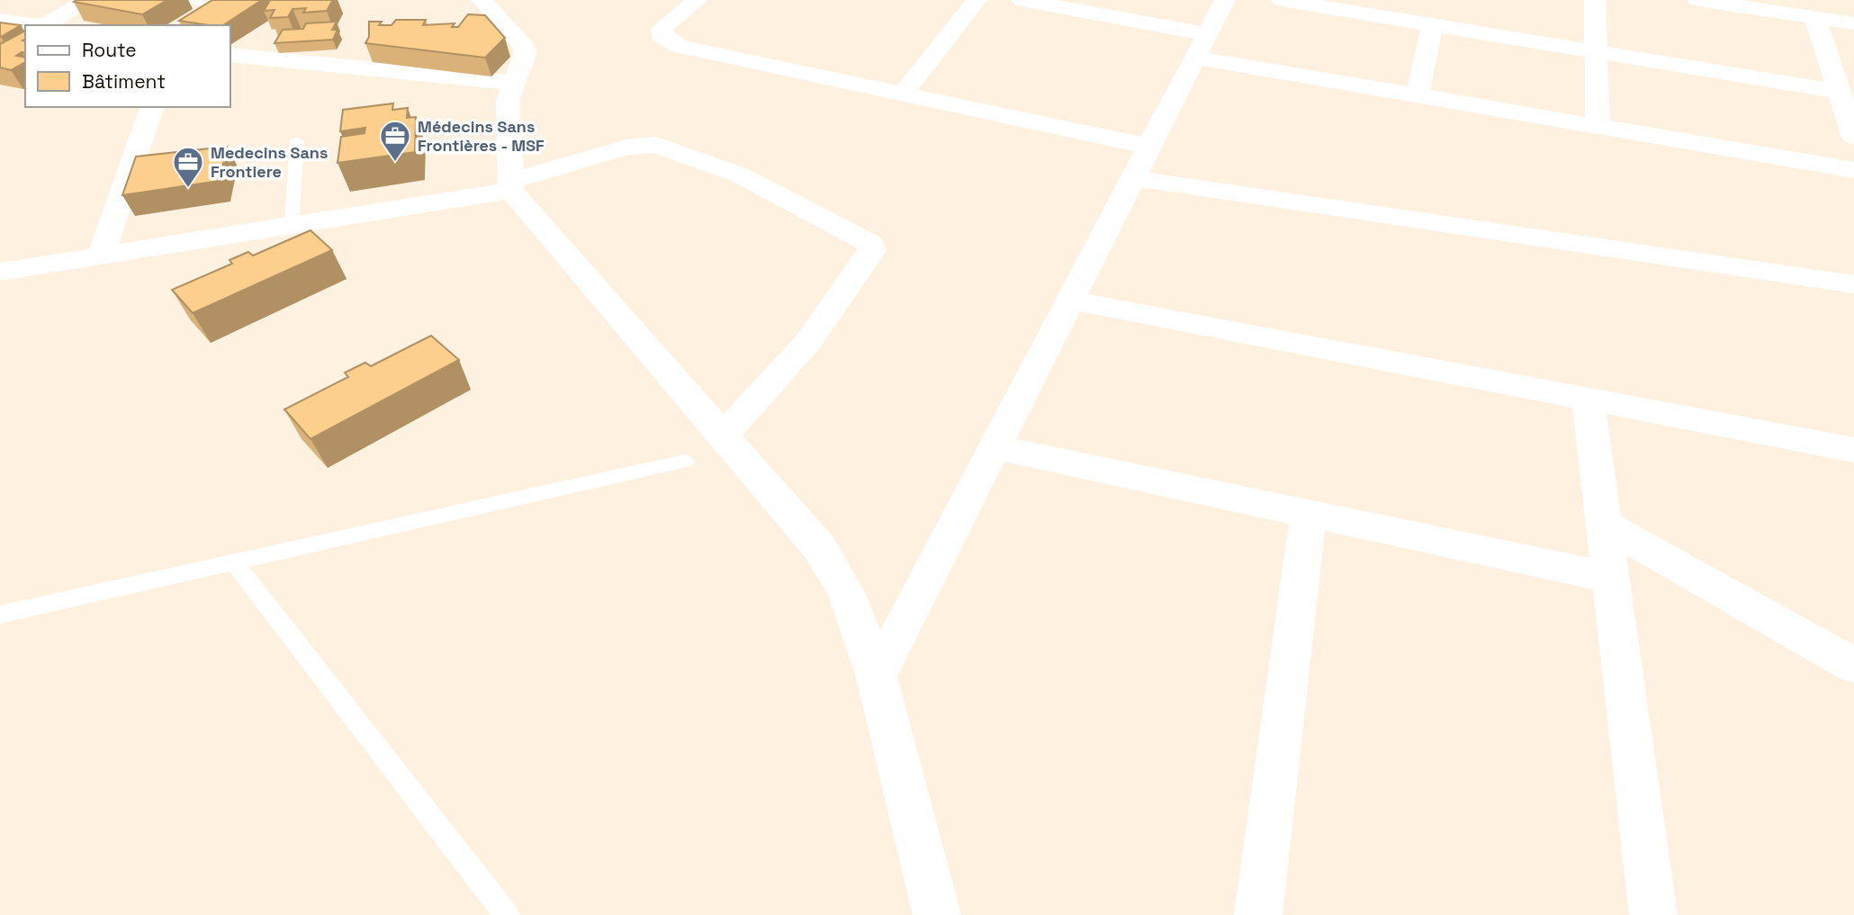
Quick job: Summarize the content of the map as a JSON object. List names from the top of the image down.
{
  "places": {
    "office": ["Médecins Sans Frontières - MSF", "Medecins Sans Frontiere"]
  },
  "legend": ["Route", "Bâtiment"]
}
